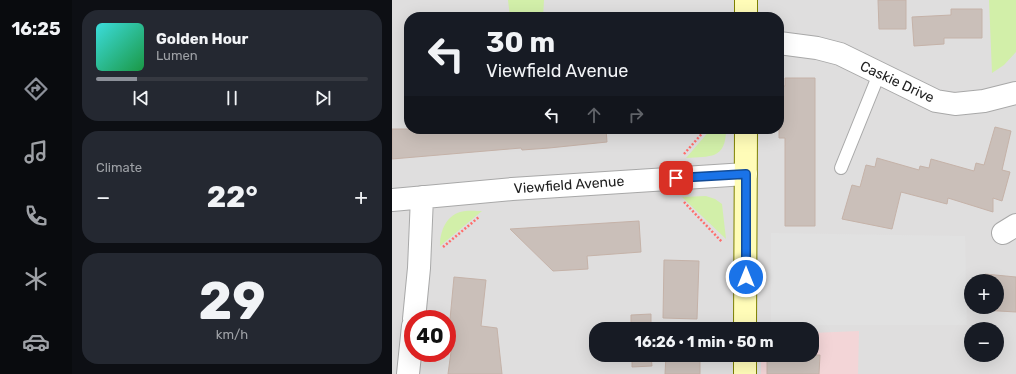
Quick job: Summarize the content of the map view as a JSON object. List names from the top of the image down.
{
  "streets": {
    "street": ["Caskie Drive", "Viewfield Avenue"]
  },
  "page": {
    "tabs": "16:25",
    "turn": ["30 m", "Viewfield Avenue"],
    "song": ["Golden Hour", "Lumen"],
    "tile": [
      "Climate",
      ["29", "km/h"]
    ],
    "heat": ["−", "22°", "+"],
    "map_buttons": ["+", "−"],
    "limit": "40",
    "trip": "16:26 · 1 min · 50 m"
  }
}
